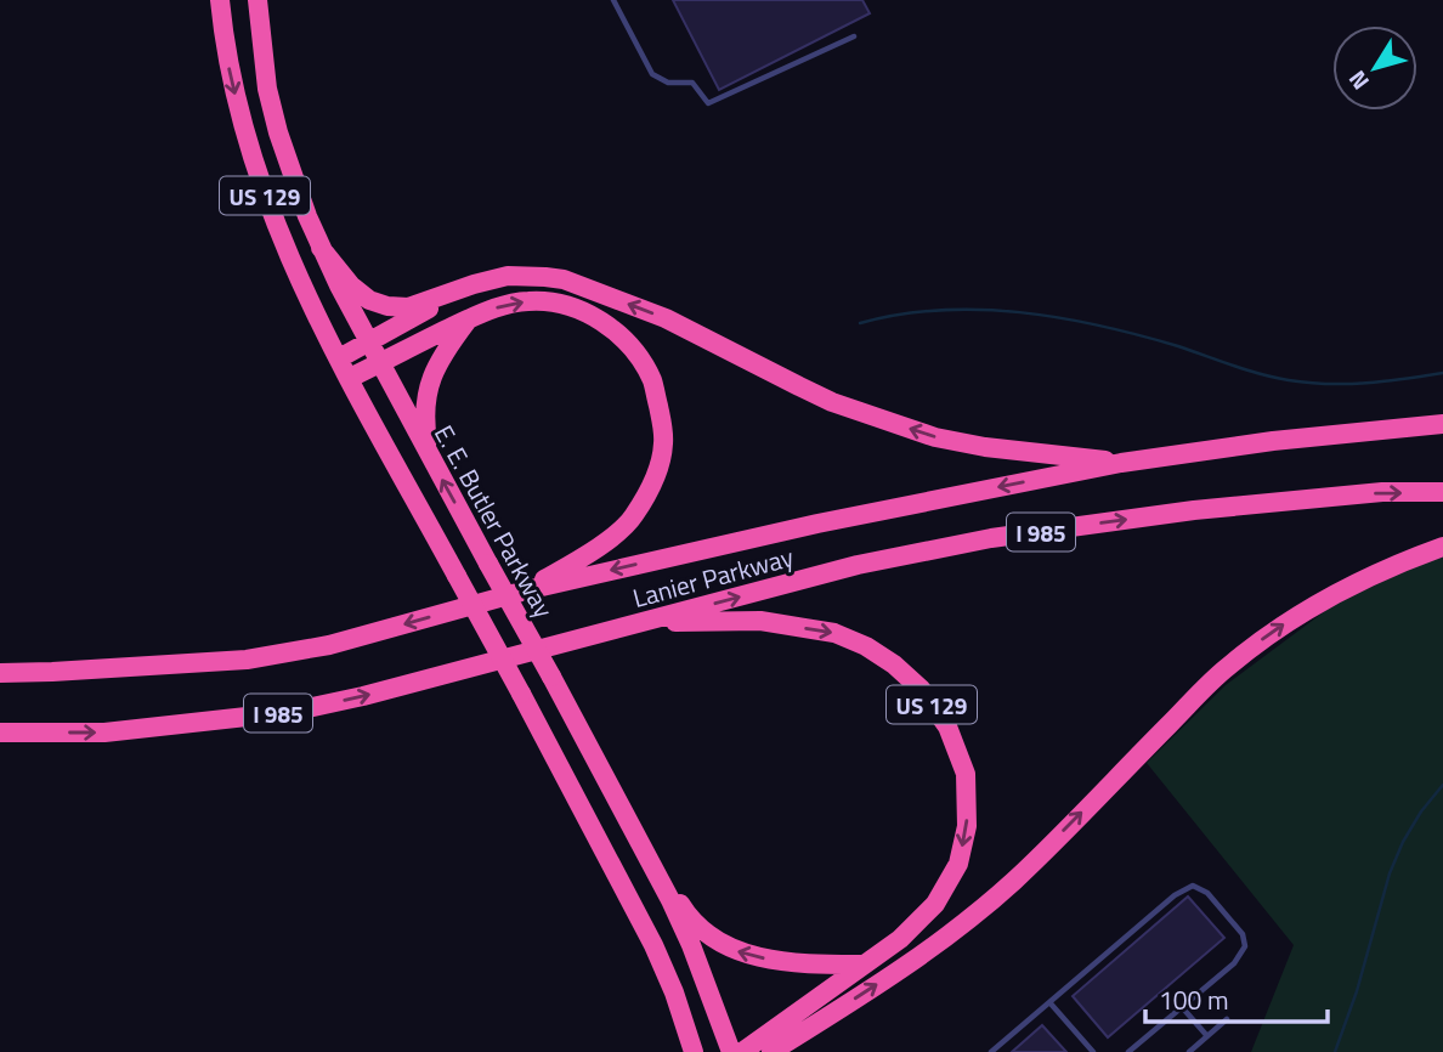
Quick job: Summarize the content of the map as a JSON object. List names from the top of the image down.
{
  "streets": {
    "highway": [
      "US 129",
      "E. E. Butler Parkway",
      "I 985",
      "Lanier Parkway"
    ]
  },
  "crossings": [
    ["US 129", "E. E. Butler Parkway"],
    ["US 129", "Lanier Parkway"]
  ],
  "scale_bar": "100 m",
  "north": "bottom left"
}
